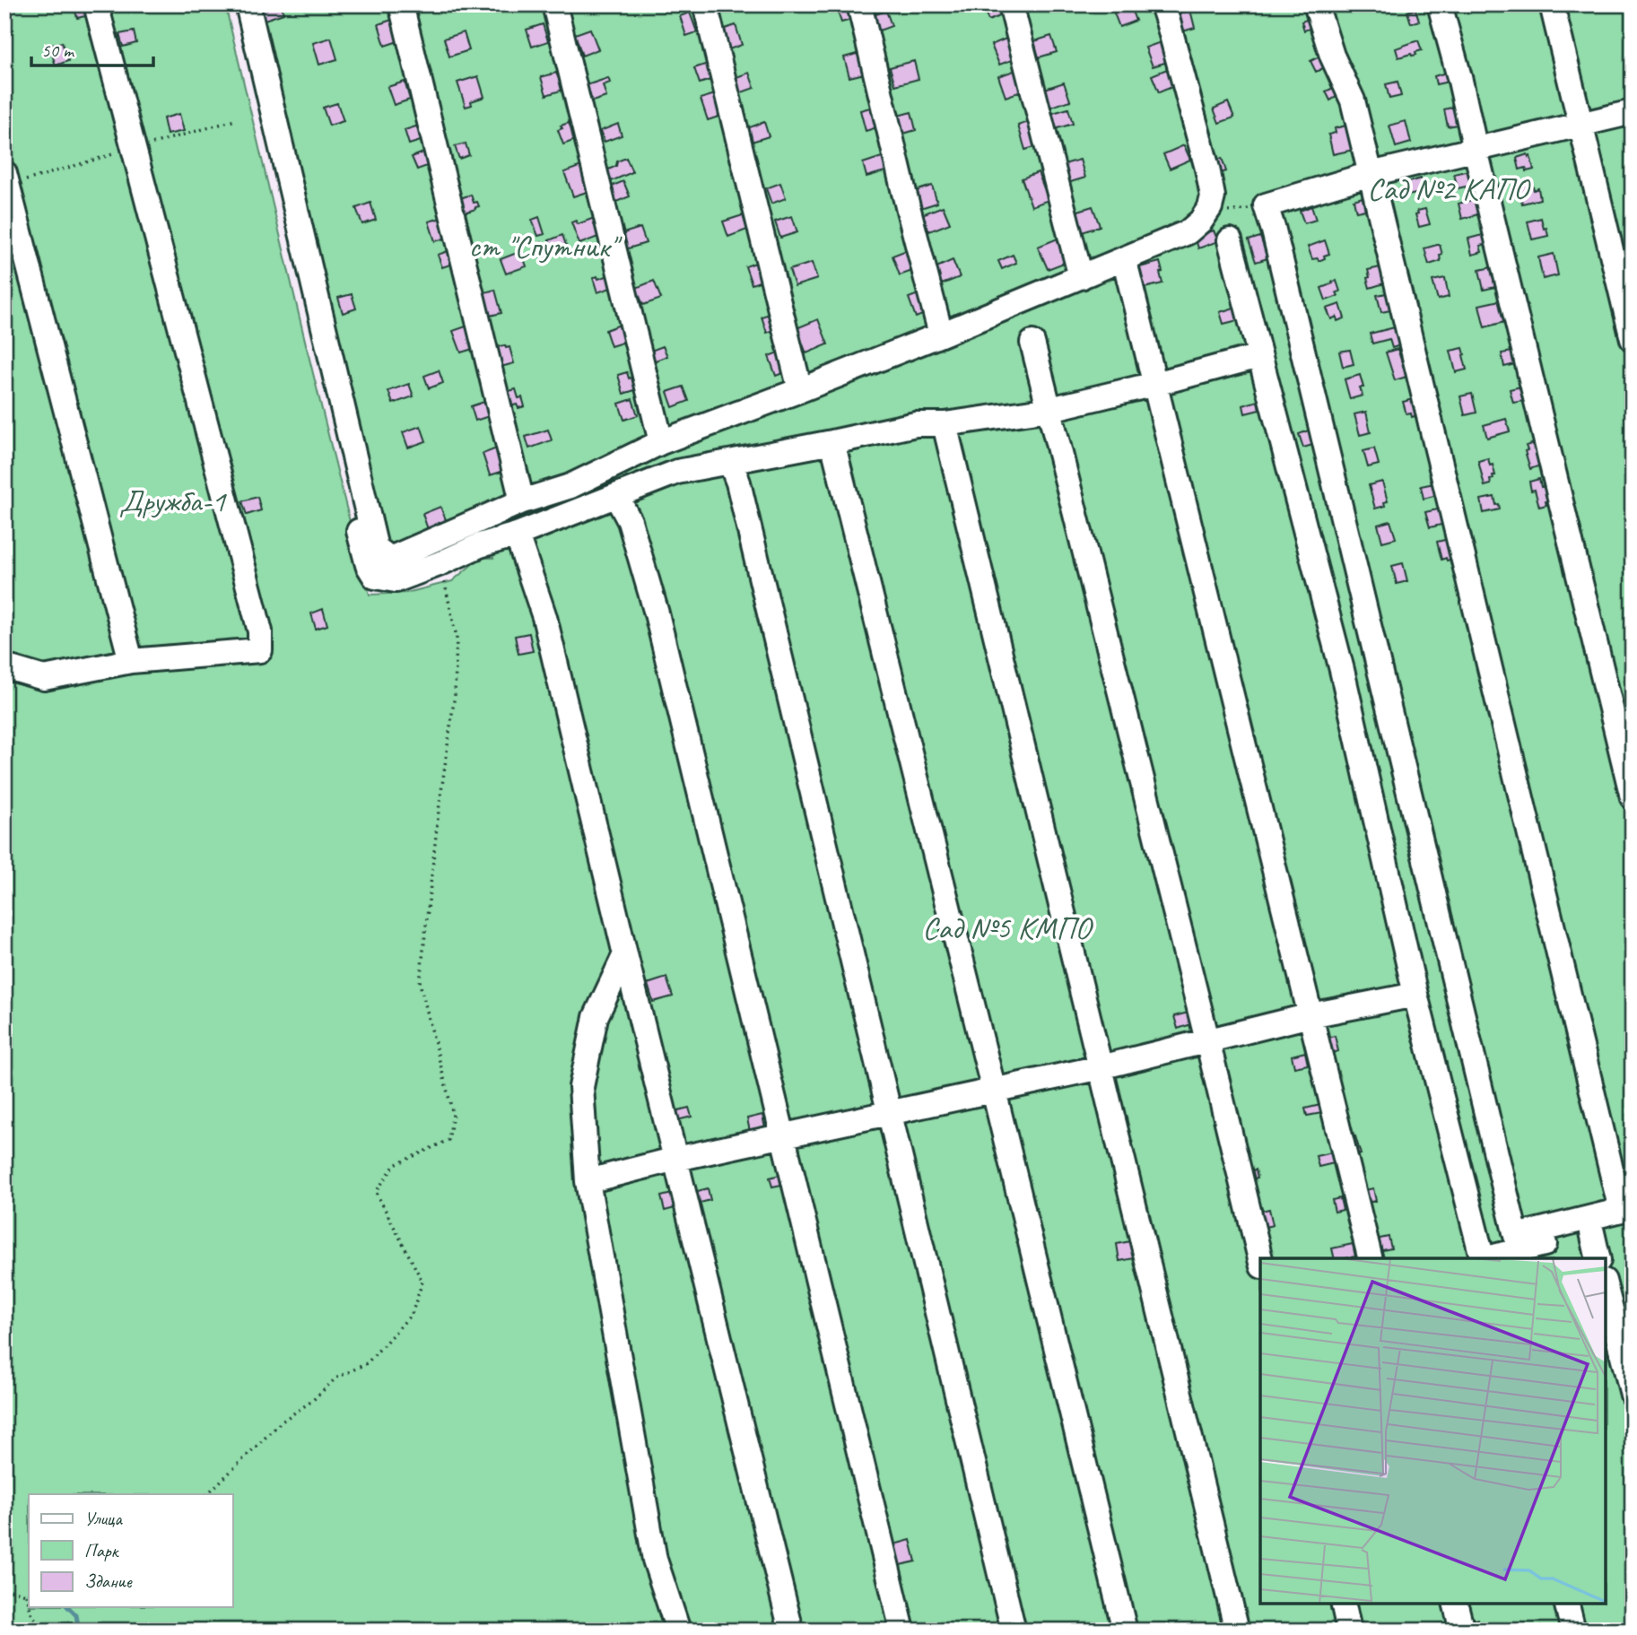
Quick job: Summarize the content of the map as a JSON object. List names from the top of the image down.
{
  "parks": [
    "Сад №2 КАПО",
    "ст \"Спутник\"",
    "Дружба-1",
    "Сад №5 КМПО"
  ],
  "legend": ["Улица", "Парк", "Здание"],
  "scale_bar": "50 m"
}
